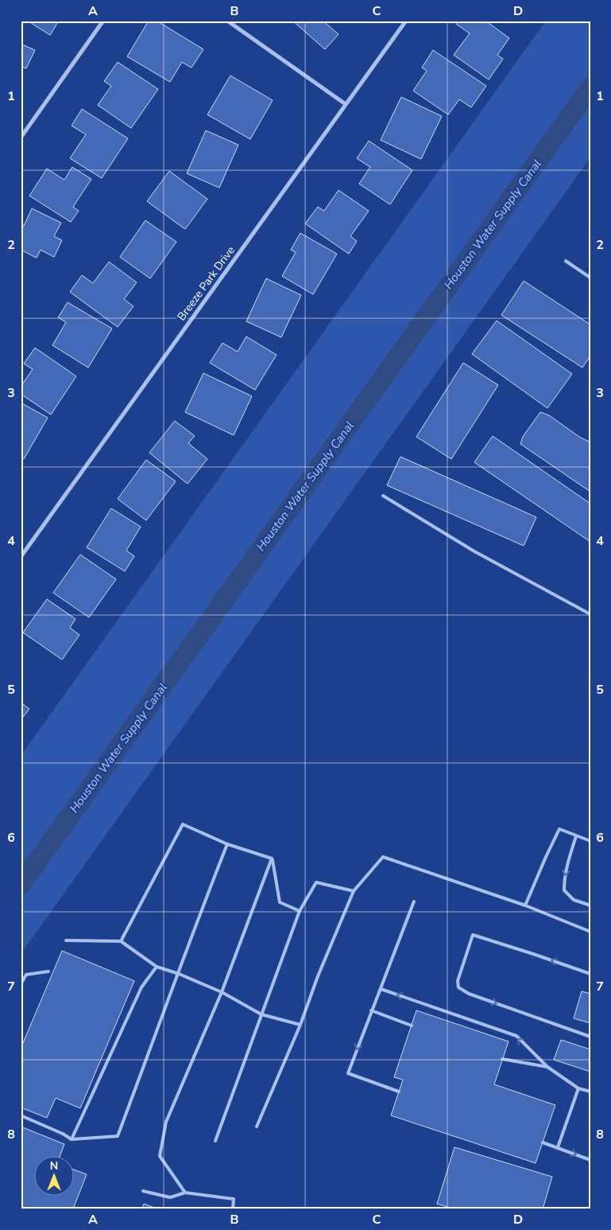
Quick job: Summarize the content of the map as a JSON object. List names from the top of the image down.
{
  "streets": {
    "street": ["Breeze Park Drive"]
  },
  "water": ["Houston Water Supply Canal"],
  "north": "top",
  "grid": {
    "columns": [
      "A",
      "B",
      "C",
      "D"
    ],
    "rows": [
      "1",
      "2",
      "3",
      "4",
      "5",
      "6",
      "7",
      "8"
    ]
  }
}
